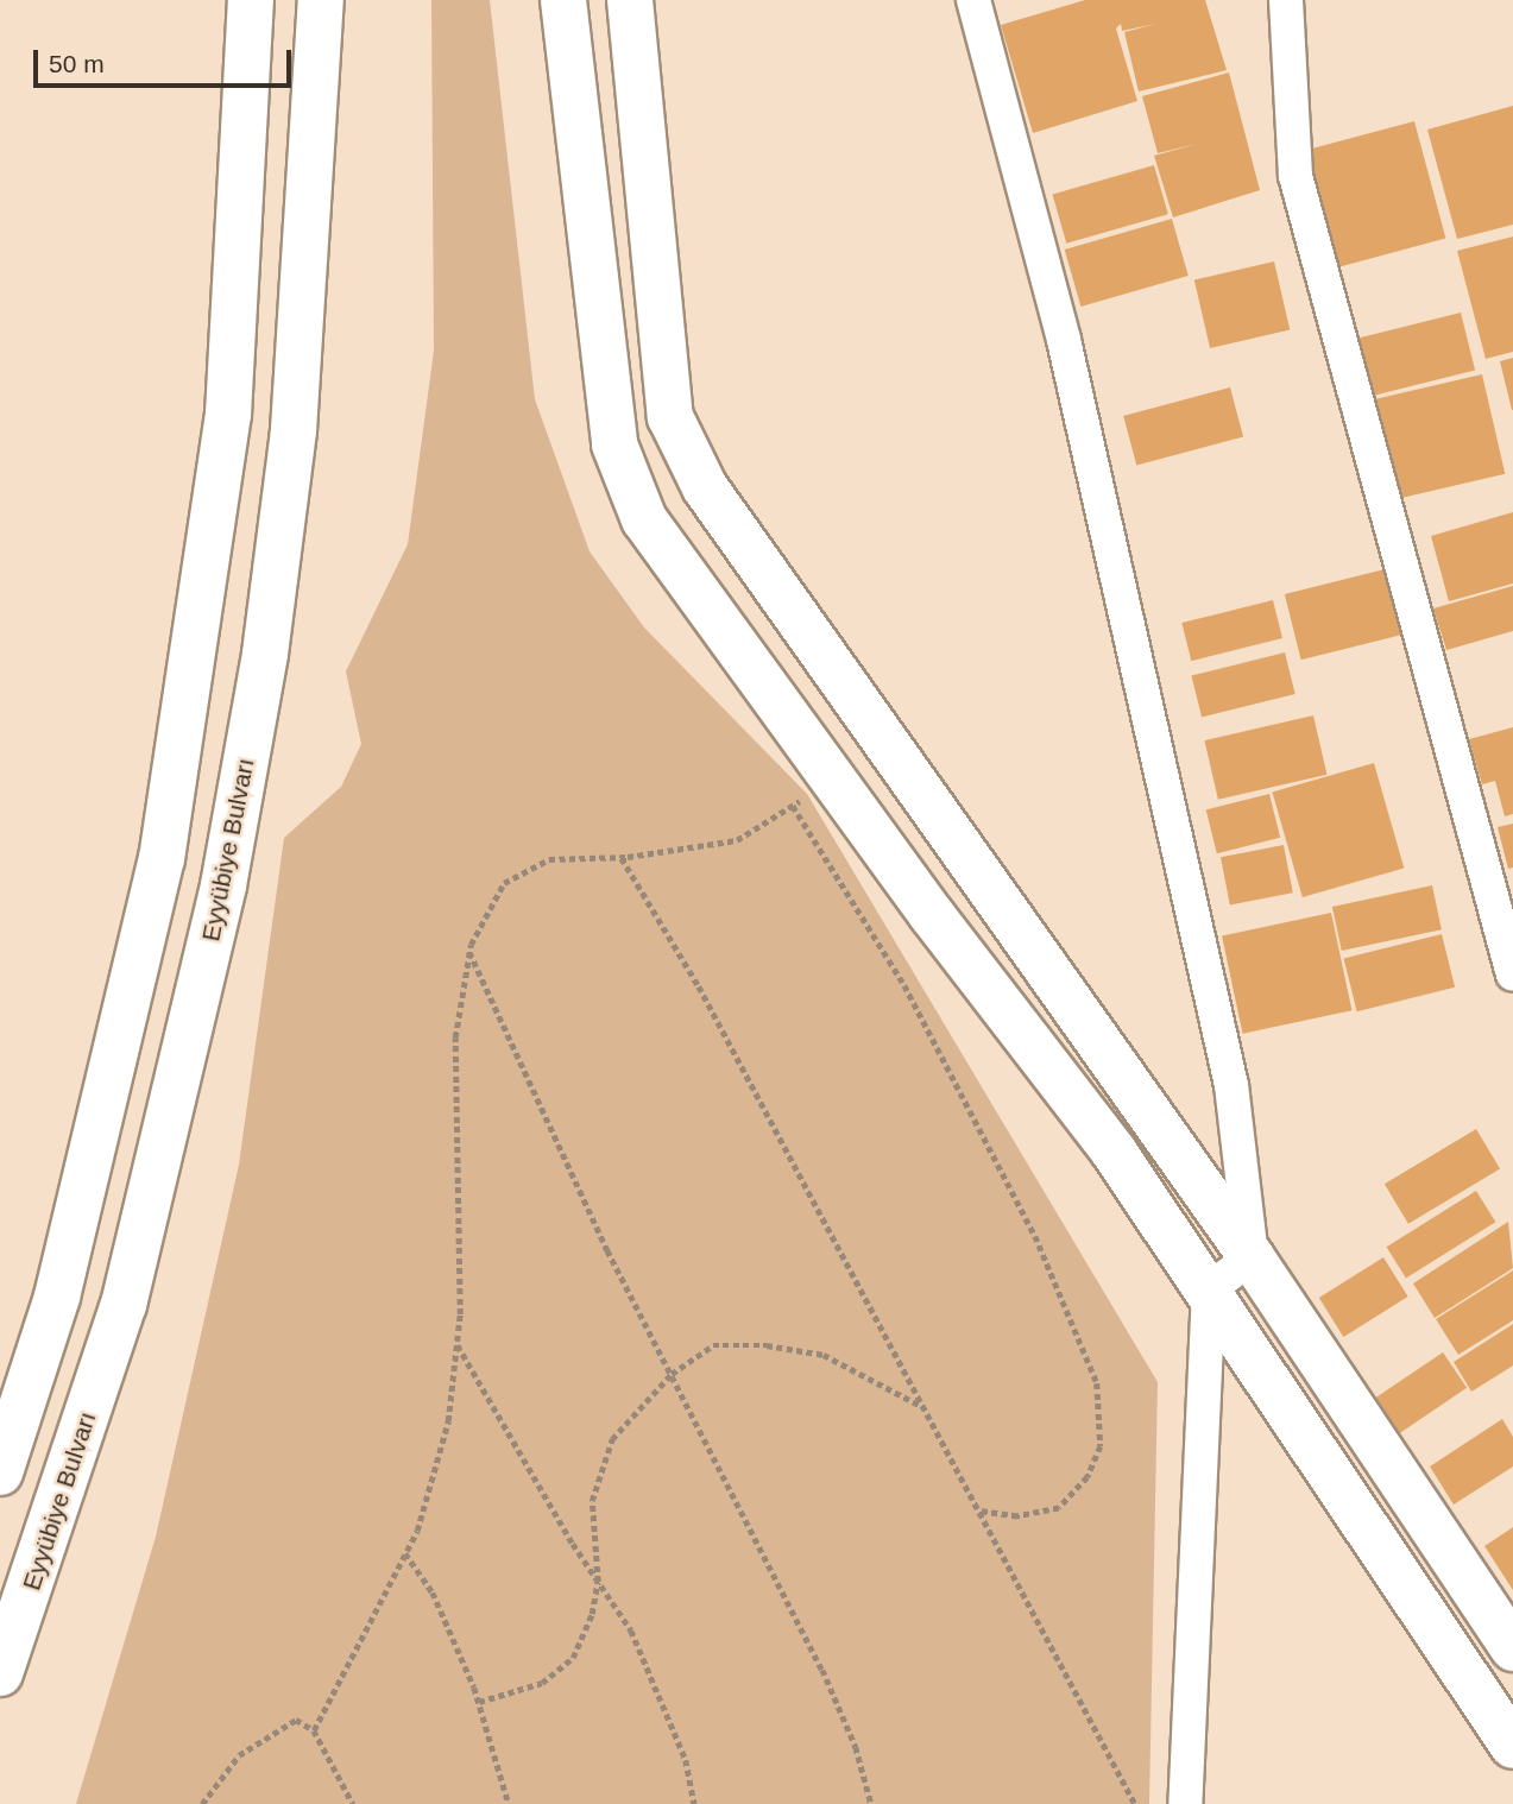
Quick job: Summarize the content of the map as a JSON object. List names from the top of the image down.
{
  "streets": {
    "main road": ["Eyyübiye Bulvarı"]
  },
  "scale_bar": "50 m"
}
